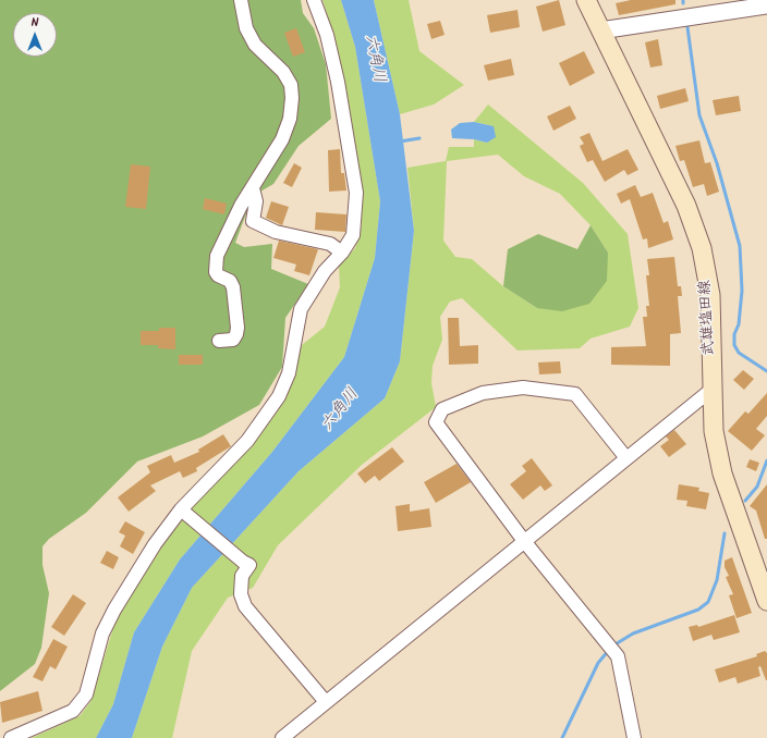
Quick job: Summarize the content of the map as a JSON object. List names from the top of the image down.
{
  "streets": {
    "main road": ["武雄塩田線"]
  },
  "water": ["六角川"],
  "north": "top"
}
